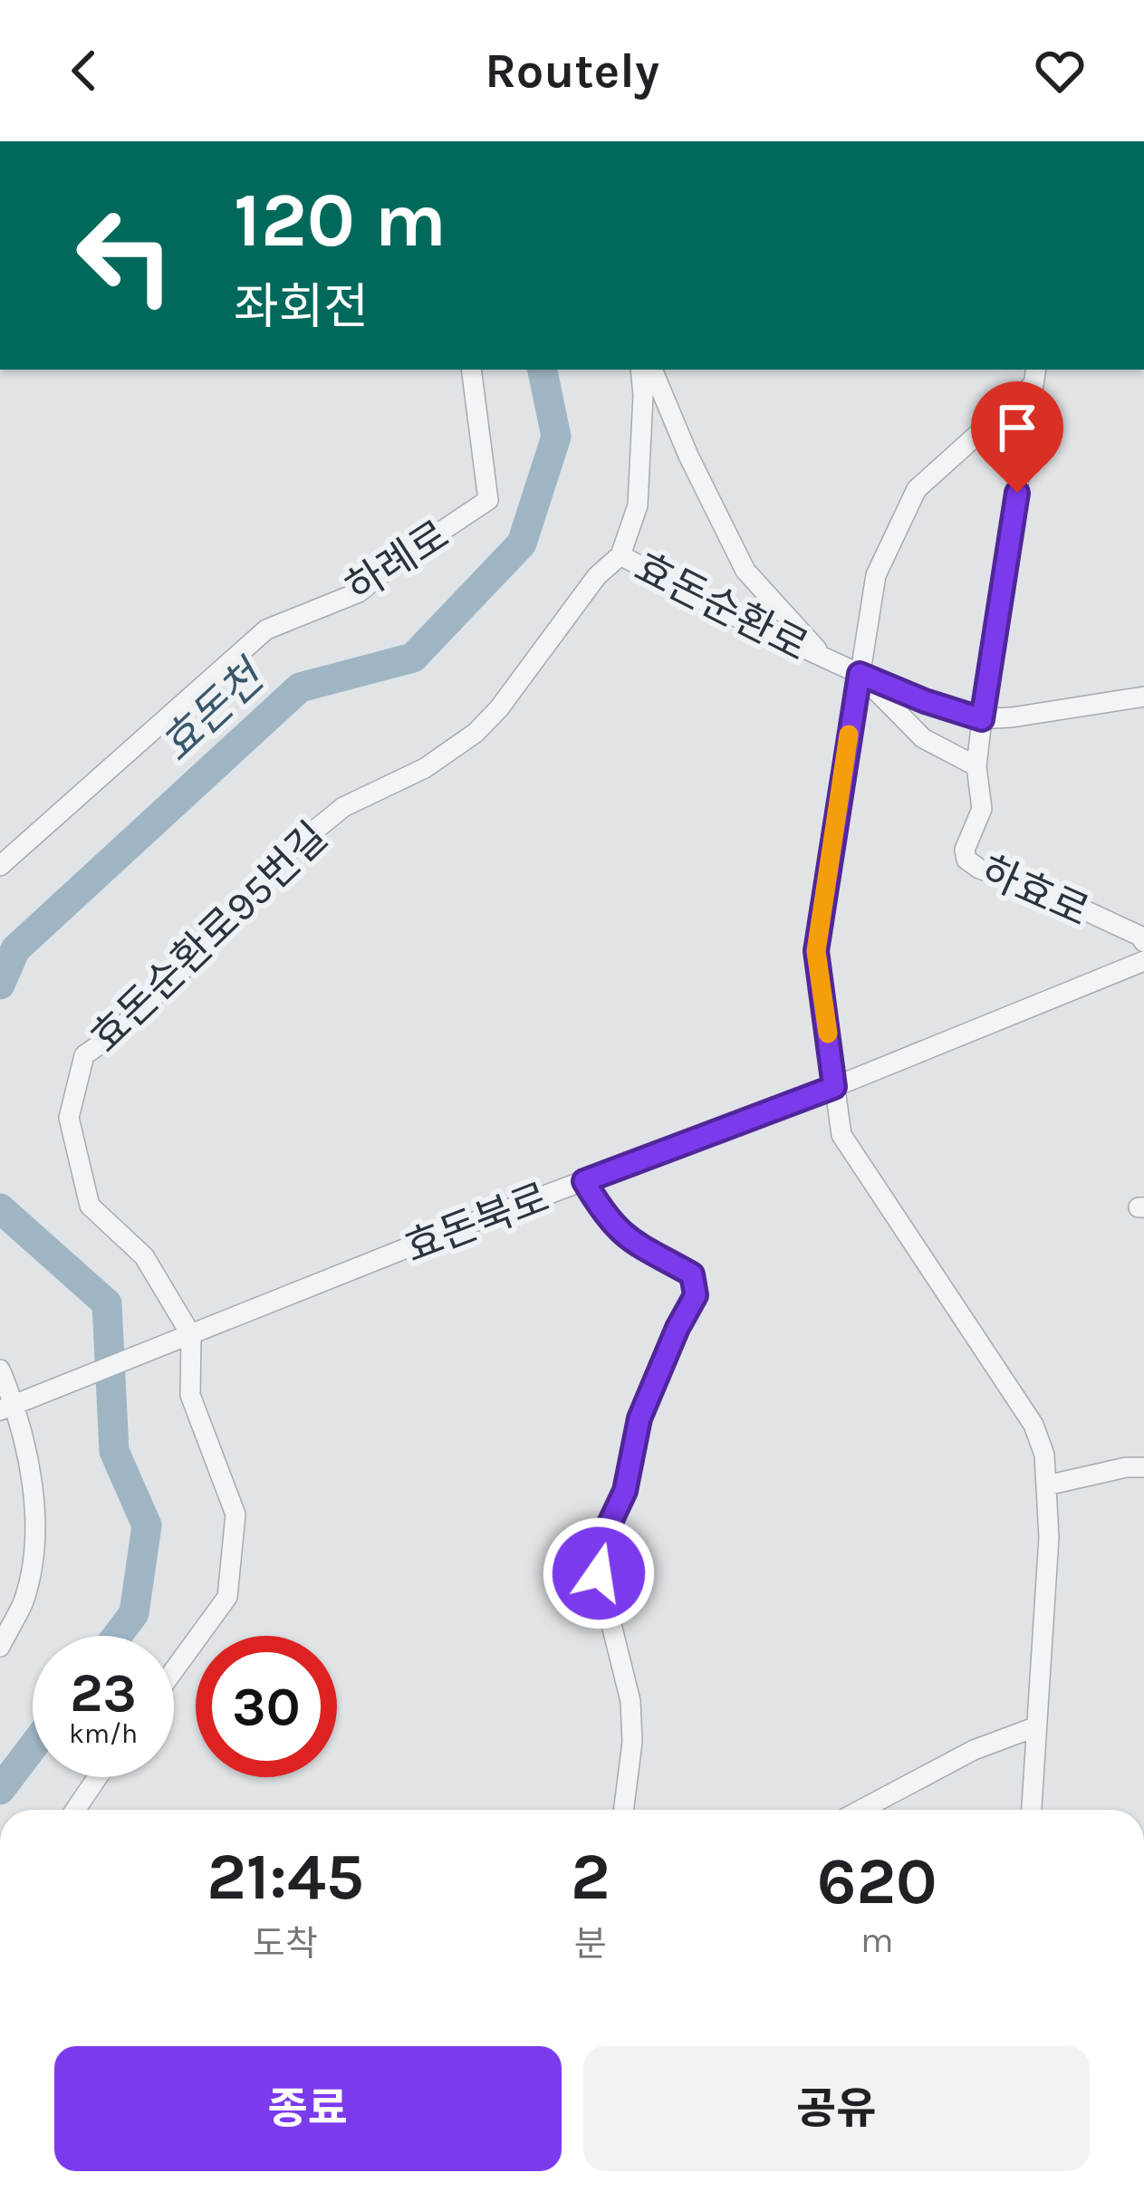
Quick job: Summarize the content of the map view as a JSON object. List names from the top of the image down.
{
  "streets": {
    "street": [
      "하례로",
      "효돈순환로",
      "하효로",
      "효돈순환로95번길",
      "효돈북로"
    ]
  },
  "crossings": [
    ["효돈순환로", "하효로"],
    ["효돈순환로", "효돈순환로95번길"],
    ["효돈순환로95번길", "효돈북로"]
  ],
  "water": ["효돈천"],
  "page": {
    "header": "Routely",
    "turn": ["120 m", "좌회전"],
    "speed": "23 km/h",
    "limit": "30",
    "eta": [
      "21:45",
      "도착",
      "2",
      "분",
      "620",
      "m"
    ],
    "buttons": ["종료", "공유"]
  }
}
